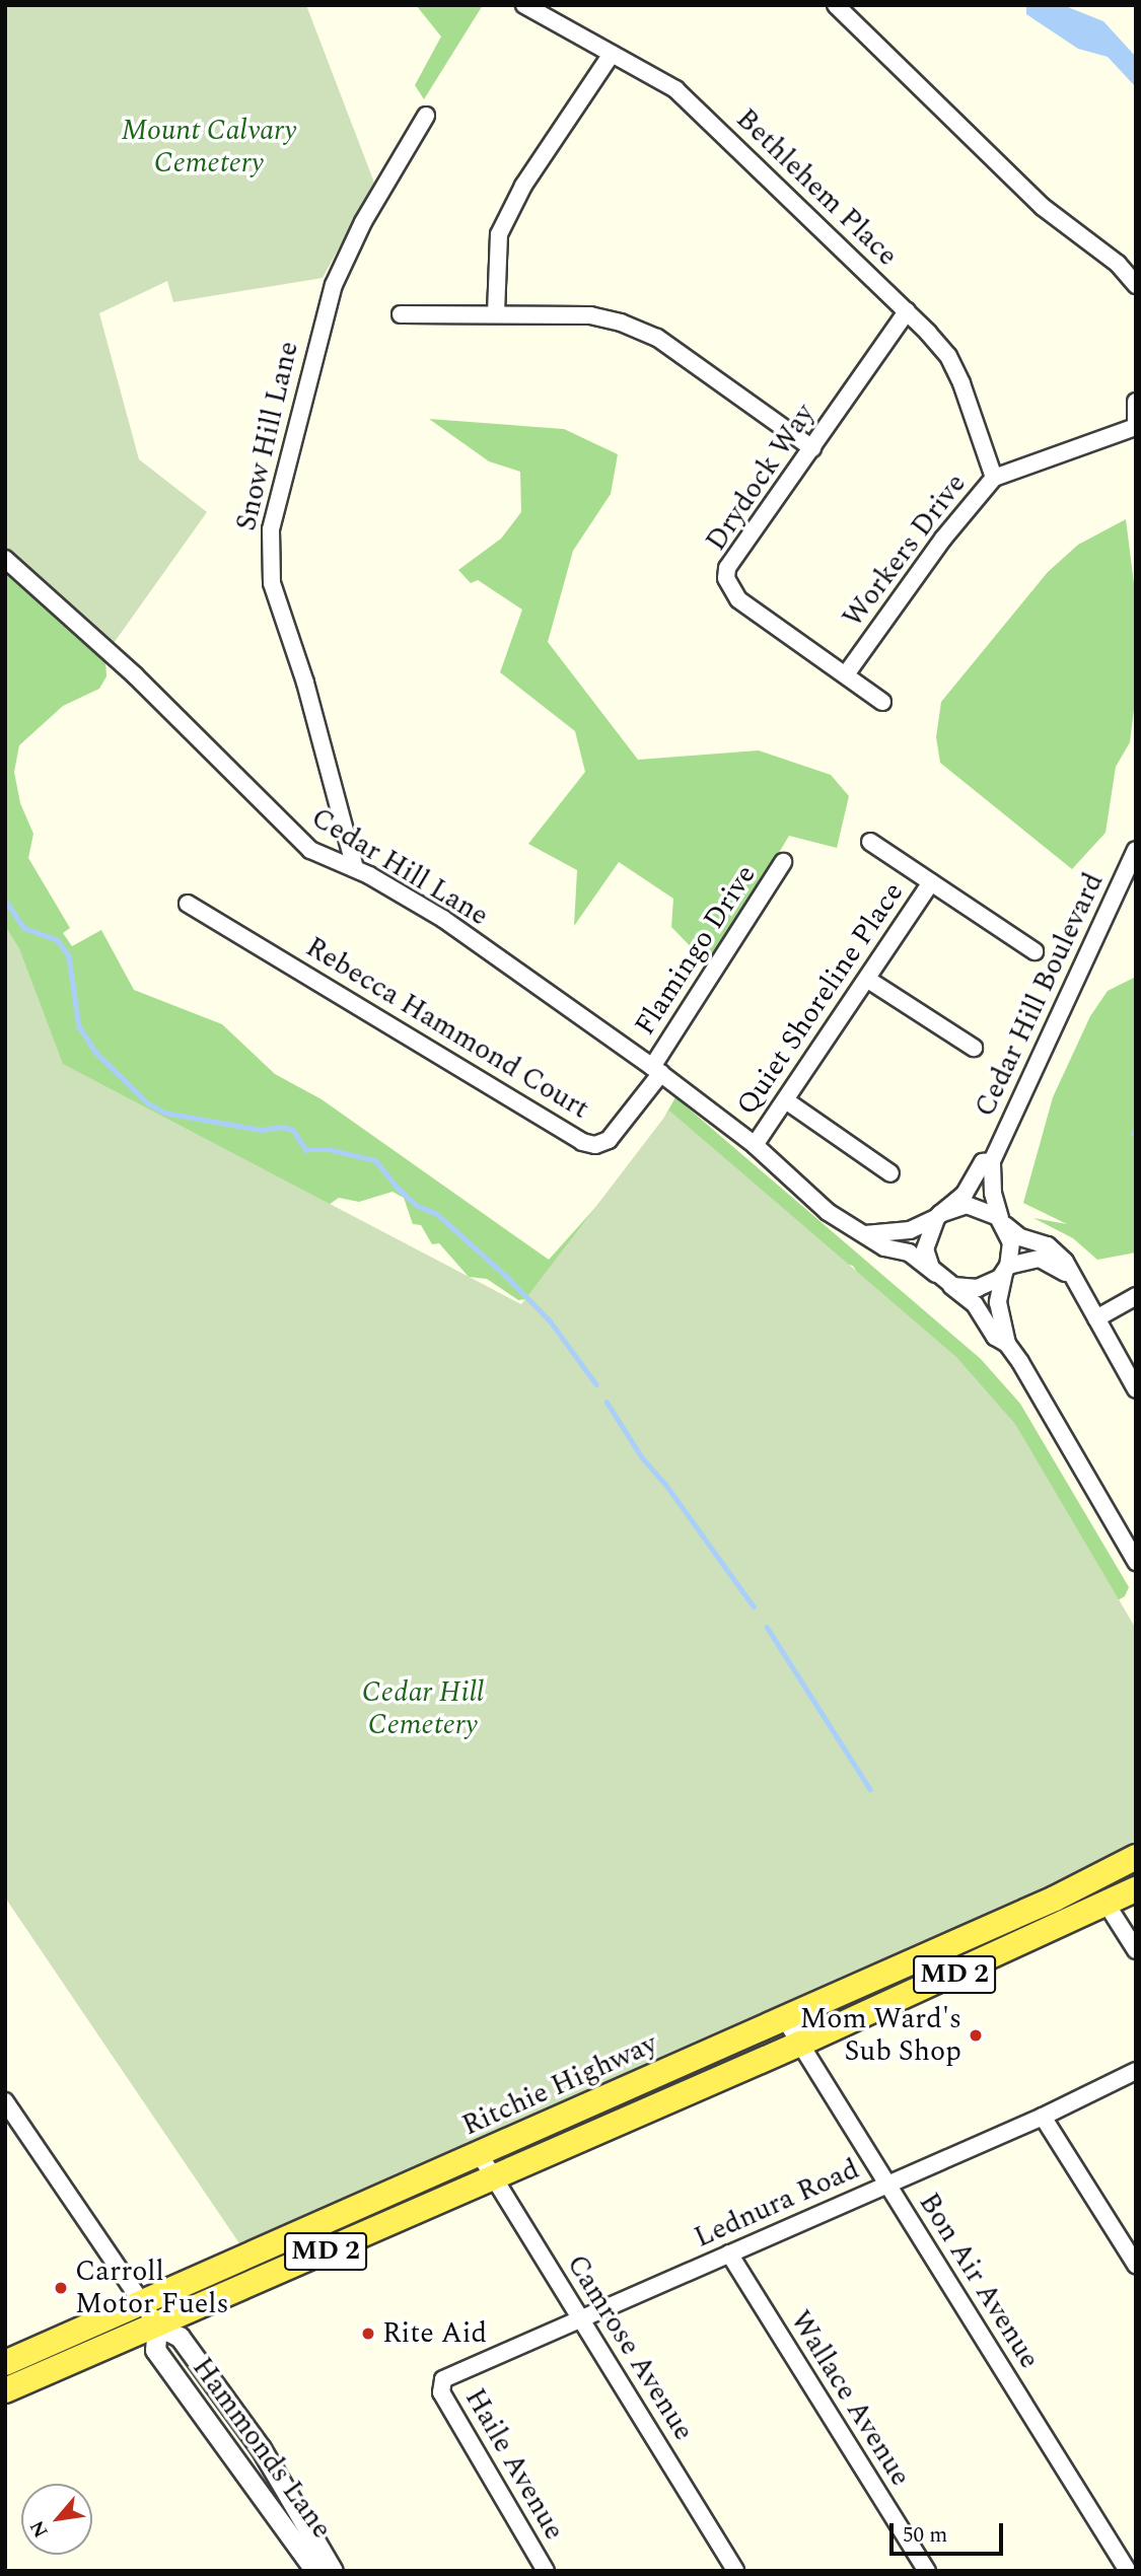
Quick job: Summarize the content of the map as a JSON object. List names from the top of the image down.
{
  "streets": {
    "main road": ["MD 2", "Ritchie Highway"],
    "street": [
      "Bethlehem Place",
      "Snow Hill Lane",
      "Drydock Way",
      "Workers Drive",
      "Cedar Hill Lane",
      "Flamingo Drive",
      "Cedar Hill Boulevard",
      "Quiet Shoreline Place",
      "Rebecca Hammond Court",
      "Lednura Road",
      "Bon Air Avenue",
      "Camrose Avenue",
      "Wallace Avenue",
      "Hammonds Lane",
      "Haile Avenue"
    ]
  },
  "crossings": [
    ["Bethlehem Place", "Drydock Way"],
    ["Bethlehem Place", "Workers Drive"],
    ["Snow Hill Lane", "Cedar Hill Lane"],
    ["Drydock Way", "Workers Drive"],
    ["Cedar Hill Lane", "Flamingo Drive"],
    ["Cedar Hill Lane", "Cedar Hill Boulevard"],
    ["Cedar Hill Lane", "Quiet Shoreline Place"],
    ["Cedar Hill Lane", "Rebecca Hammond Court"],
    ["Flamingo Drive", "Rebecca Hammond Court"],
    ["Ritchie Highway", "Bon Air Avenue"],
    ["Ritchie Highway", "Camrose Avenue"],
    ["Ritchie Highway", "Hammonds Lane"],
    ["Lednura Road", "Bon Air Avenue"],
    ["Lednura Road", "Camrose Avenue"],
    ["Lednura Road", "Wallace Avenue"],
    ["Lednura Road", "Haile Avenue"]
  ],
  "parks": ["Mount Calvary Cemetery", "Cedar Hill Cemetery"],
  "places": ["Mom Ward's Sub Shop", "Carroll Motor Fuels", "Rite Aid"],
  "scale_bar": "50 m",
  "north": "bottom left"
}
